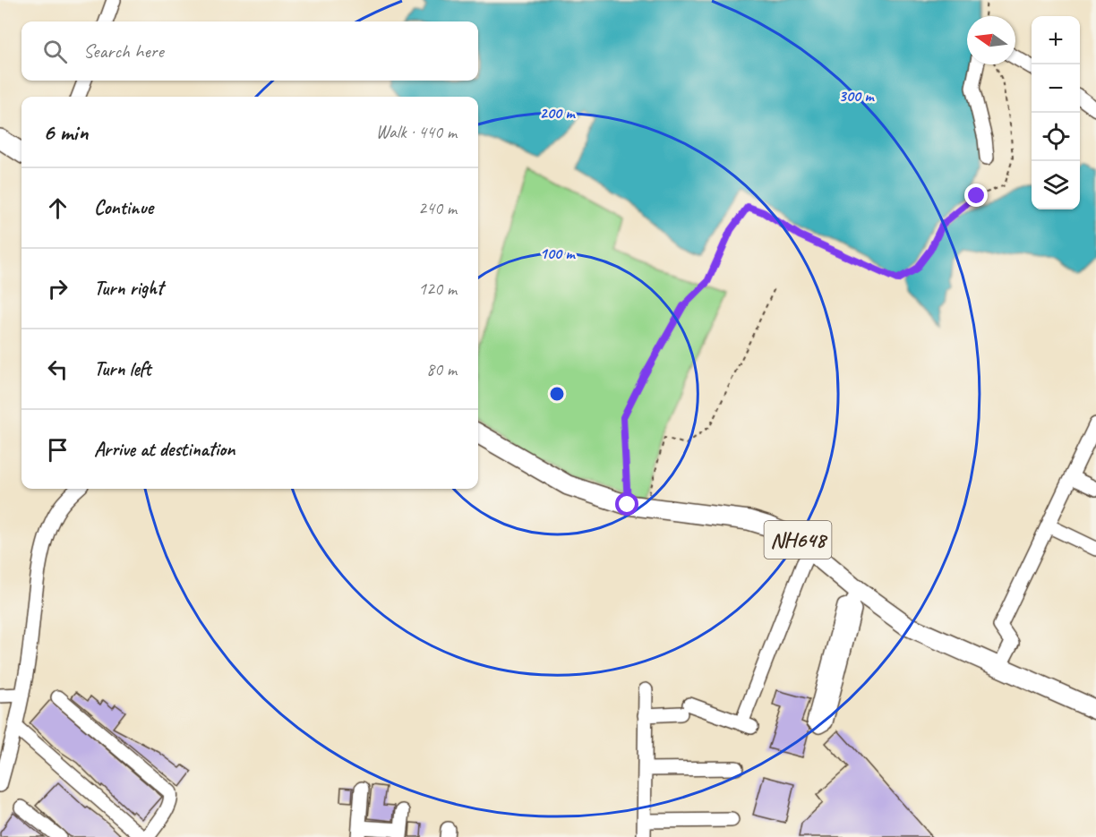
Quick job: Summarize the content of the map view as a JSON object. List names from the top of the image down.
{
  "streets": {
    "highway": ["NH648"]
  },
  "north": "left",
  "page": {
    "map_buttons": ["+", "−"],
    "search": "Search here",
    "heading": ["6 min", "Walk · 440 m"],
    "list": [
      ["Continue", "240 m"],
      ["Turn right", "120 m"],
      ["Turn left", "80 m"],
      "Arrive at destination"
    ]
  },
  "rings": ["300 m", "200 m", "100 m"]
}
